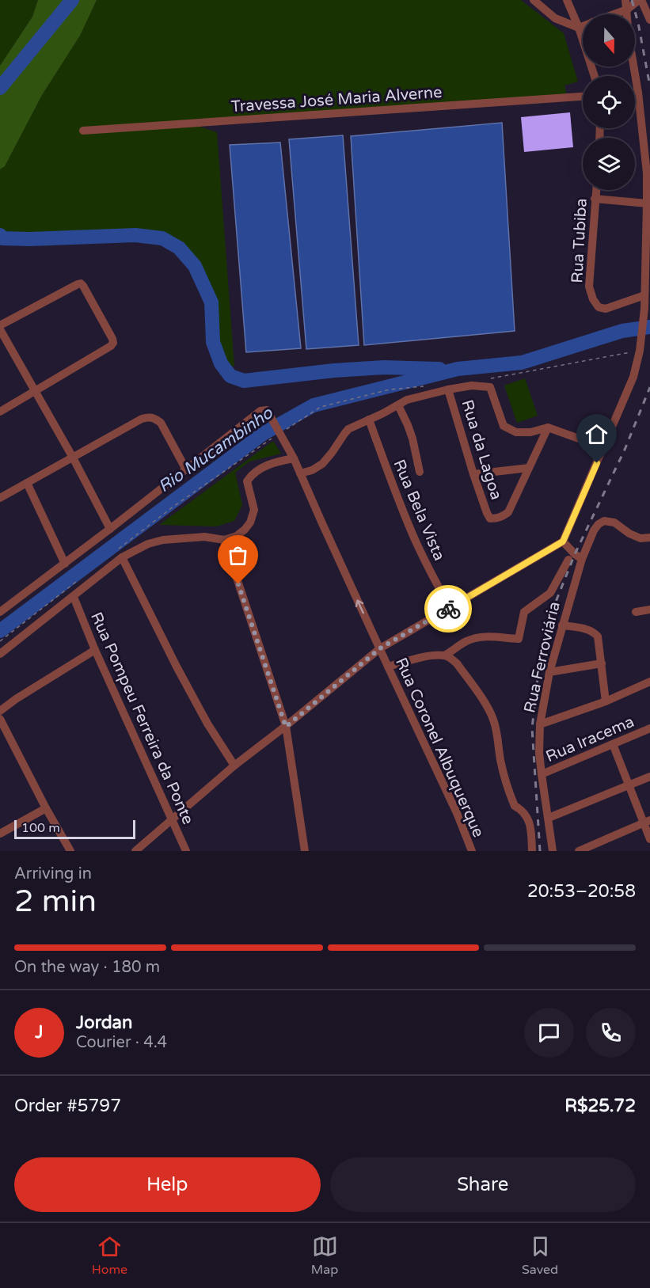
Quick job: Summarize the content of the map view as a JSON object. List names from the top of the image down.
{
  "streets": {
    "street": [
      "Travessa José Maria Alverne",
      "Rua Tubiba",
      "Rua da Lagoa",
      "Rua Bela Vista",
      "Rua Ferroviária",
      "Rua Pompeu Ferreira da Ponte",
      "Rua Iracema",
      "Rua Coronel Albuquerque"
    ]
  },
  "crossings": [
    ["Rua Ferroviária", "Rua Iracema"]
  ],
  "water": ["Rio Mucambinho"],
  "scale_bar": "100 m",
  "north": "bottom",
  "page": {
    "scale": "100 m",
    "heading": ["2 min", "Arriving in", "20:53–20:58"],
    "panel": [
      "Jordan",
      "Courier · 4.4",
      "Order #5797",
      "R$25.72"
    ],
    "bar": "On the way · 180 m",
    "round": "J",
    "buttons": ["Help", "Share"],
    "tabs": ["Home", "Map", "Saved"]
  }
}
